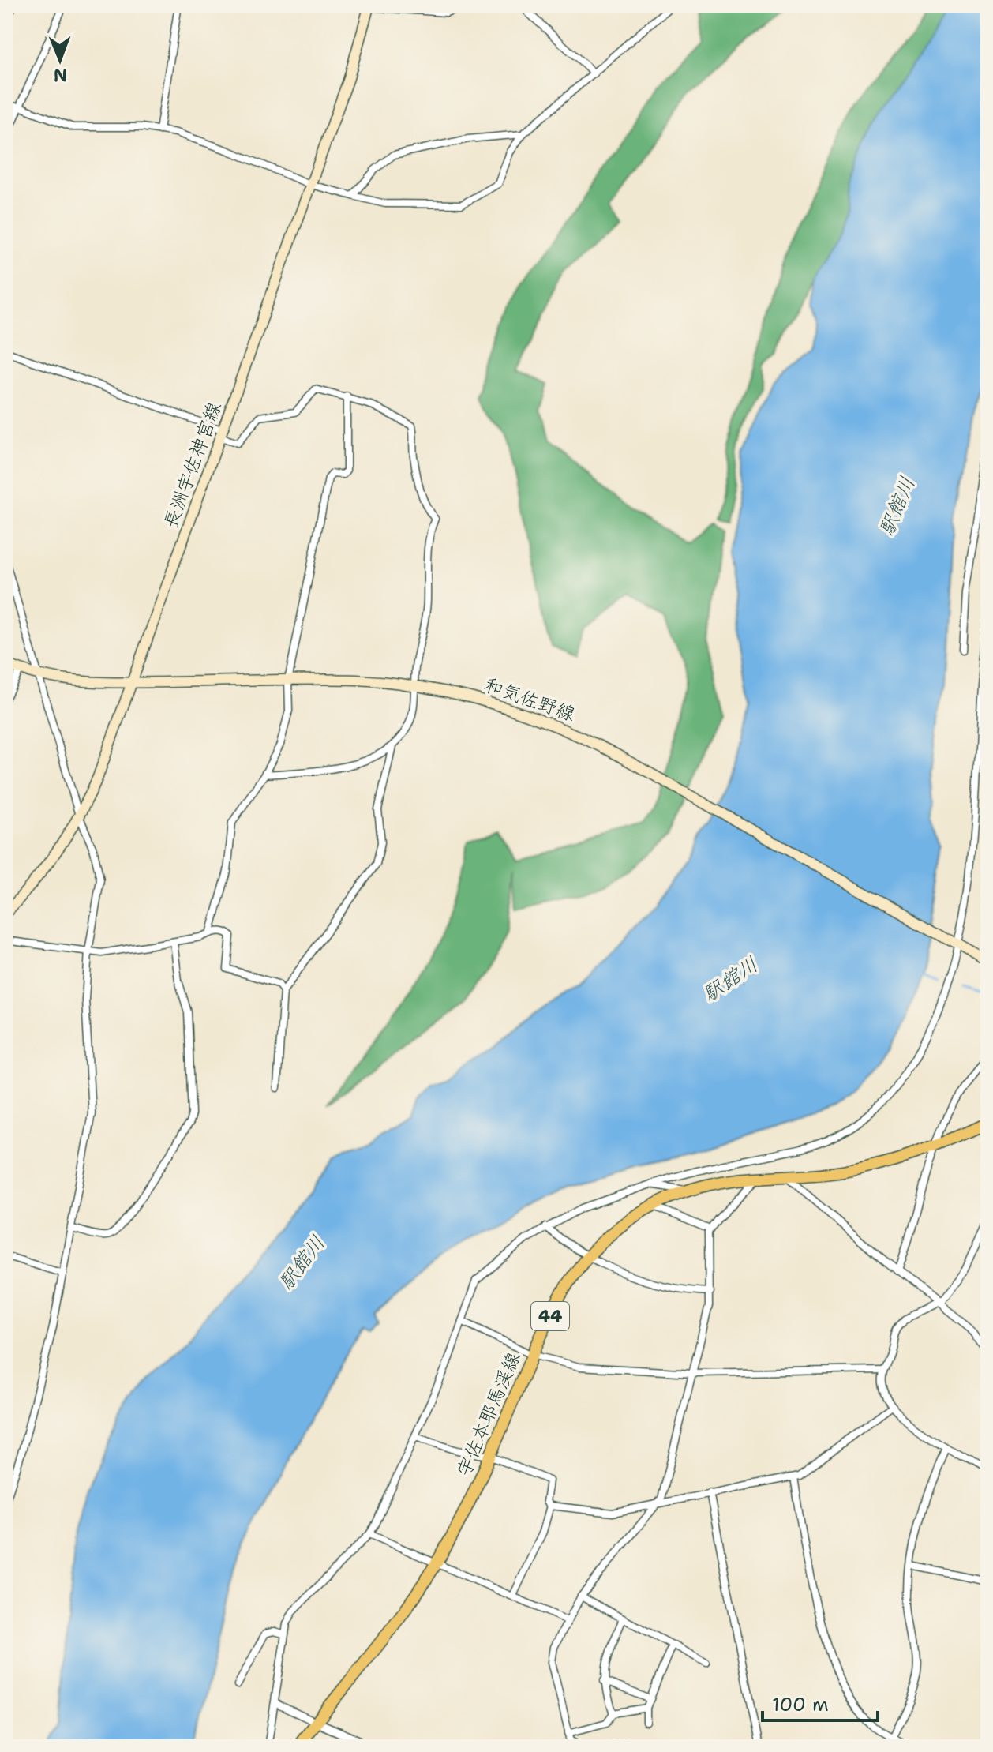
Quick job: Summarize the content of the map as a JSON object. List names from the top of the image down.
{
  "streets": {
    "main road": [
      "長洲宇佐神宮線",
      "和気佐野線",
      "44",
      "宇佐本耶馬渓線"
    ]
  },
  "crossings": [
    ["長洲宇佐神宮線", "和気佐野線"]
  ],
  "water": ["駅館川"],
  "scale_bar": "100 m",
  "north": "bottom"
}
